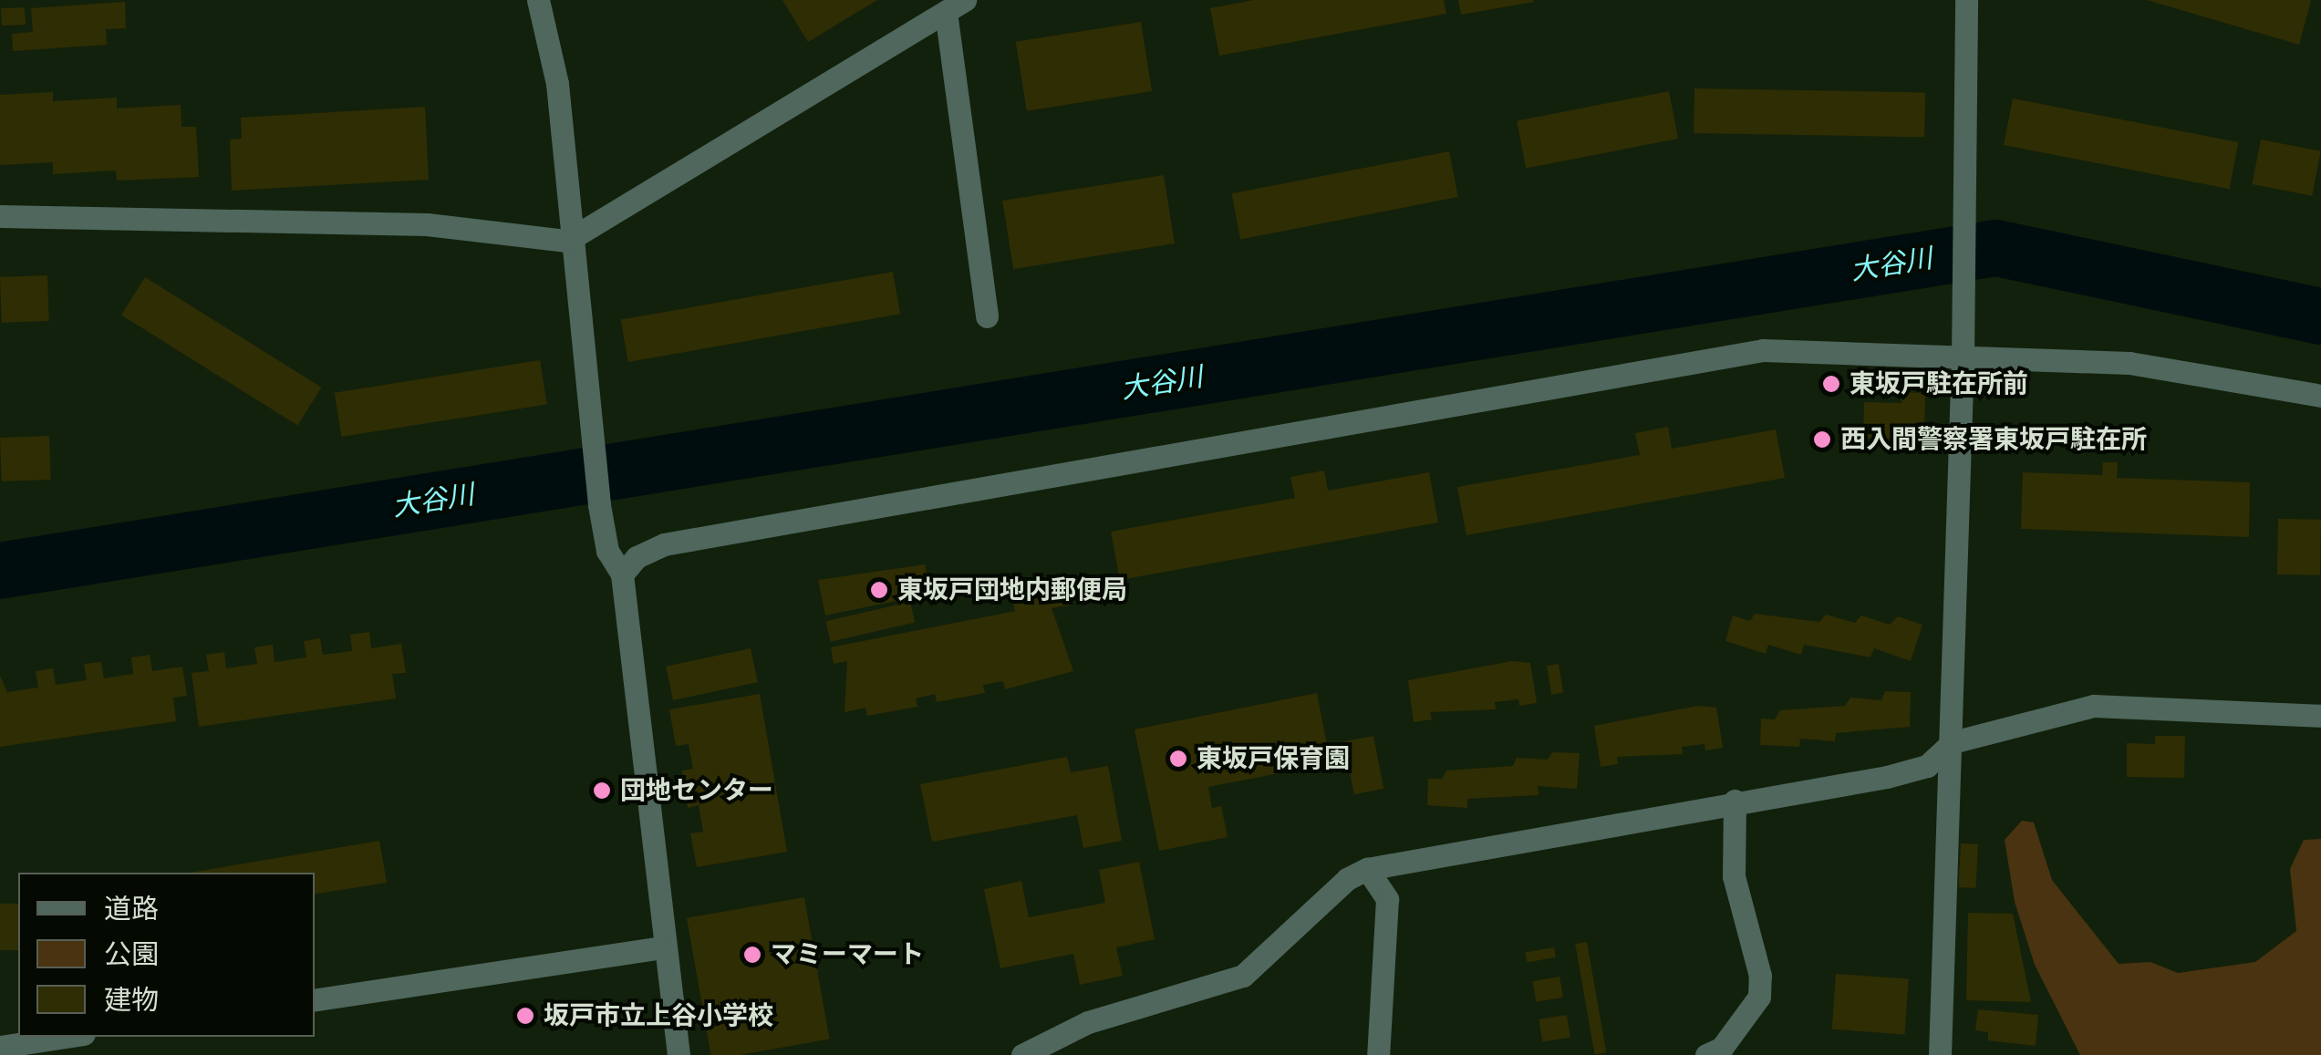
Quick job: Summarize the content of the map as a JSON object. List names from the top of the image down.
{
  "water": ["大谷川"],
  "places": [
    "東坂戸駐在所前",
    "西入間警察署東坂戸駐在所",
    "東坂戸団地内郵便局",
    "東坂戸保育園",
    "団地センター",
    "マミーマート",
    "坂戸市立上谷小学校"
  ],
  "legend": ["道路", "公園", "建物"]
}
